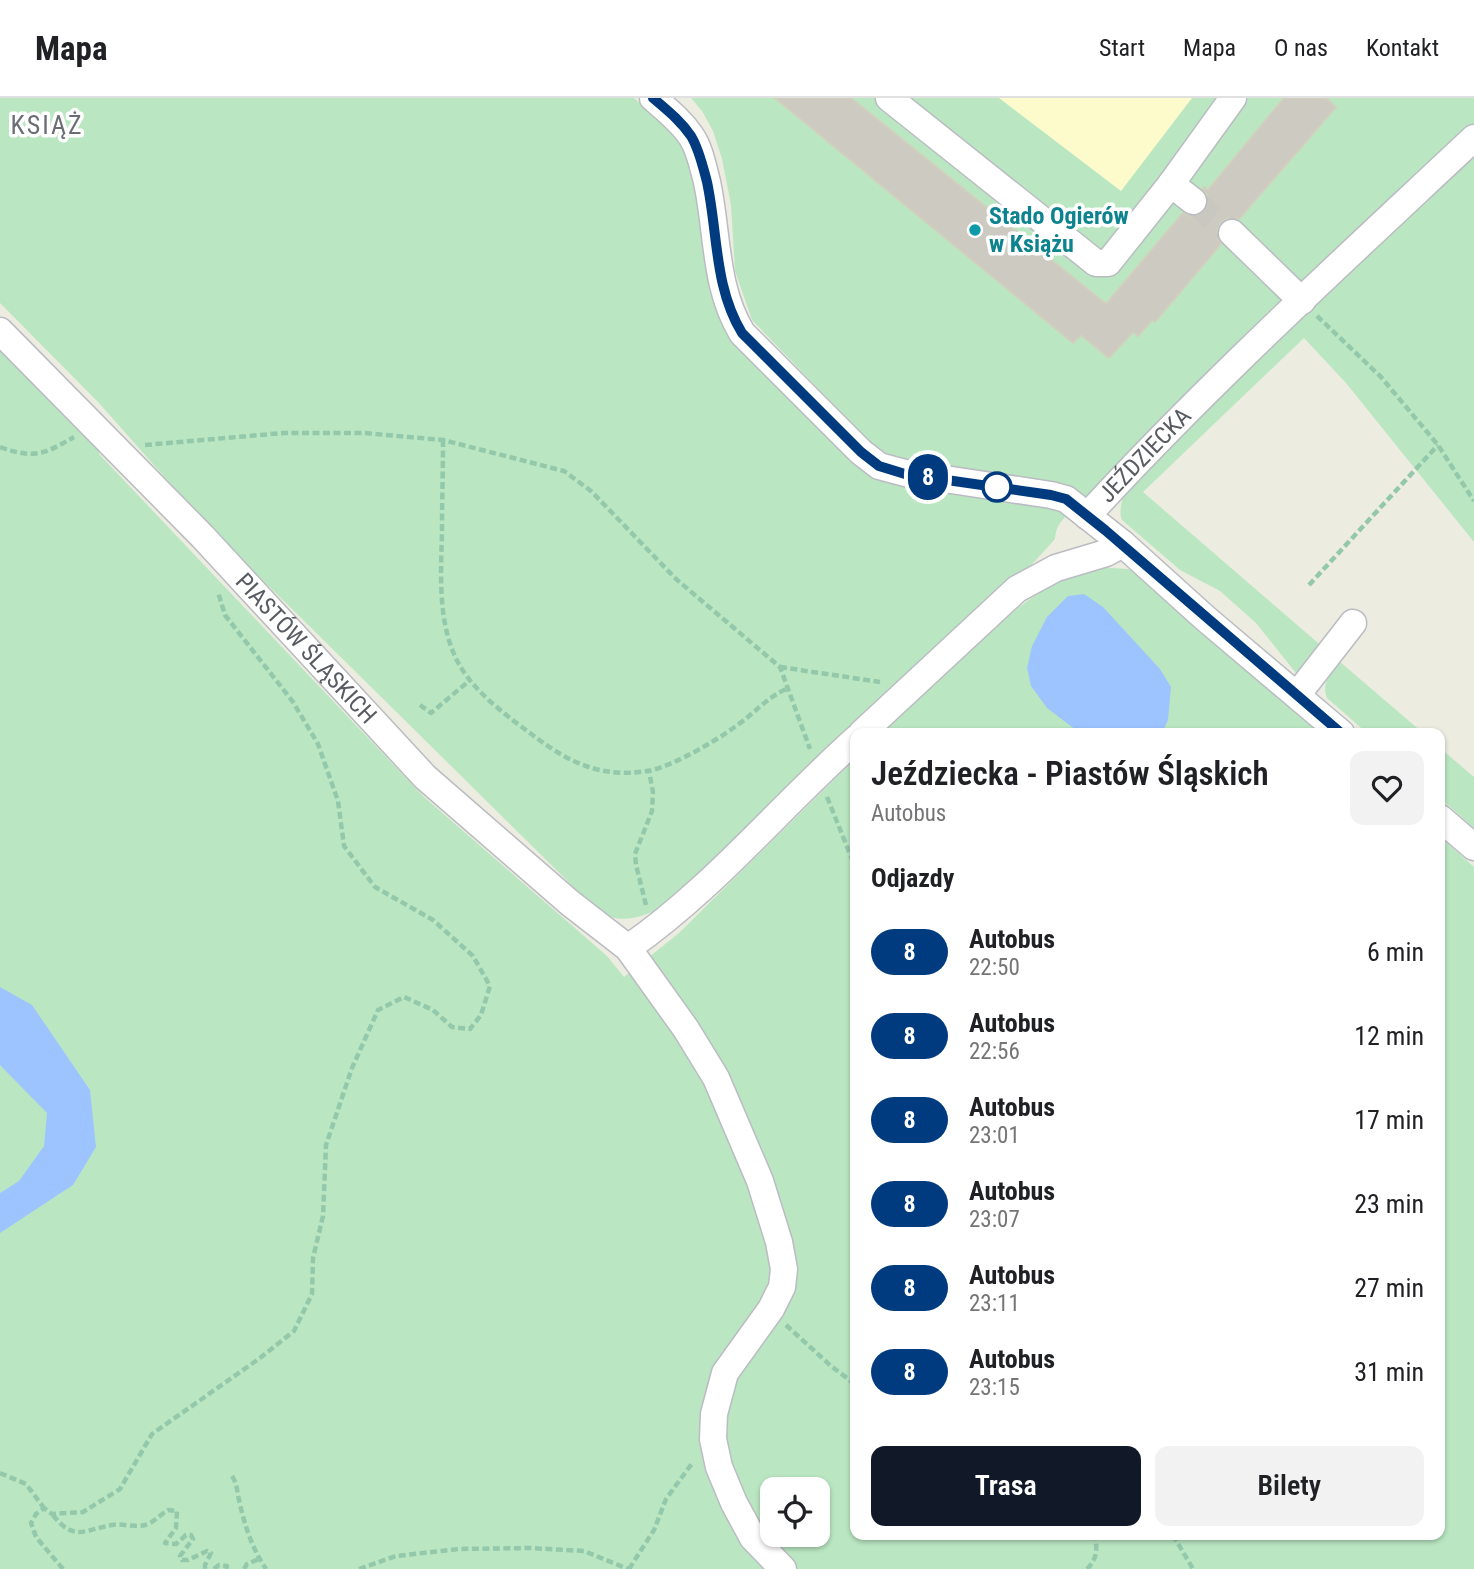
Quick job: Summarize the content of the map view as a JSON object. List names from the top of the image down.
{
  "streets": {
    "street": ["JEŹDZIECKA", "PIASTÓW ŚLĄSKICH"]
  },
  "districts": ["KSIĄŻ"],
  "places": ["Stado Ogierów w Książu"],
  "lines": ["bus line 8"],
  "page": {
    "header": "Mapa",
    "nav": [
      "Start",
      "Mapa",
      "O nas",
      "Kontakt"
    ],
    "on_map": "8",
    "heading": [
      ["Jeździecka - Piastów Śląskich", "Autobus"],
      "Odjazdy"
    ],
    "list": [
      {
        "mark": "8",
        "name": "Autobus",
        "note": "22:50",
        "value": "6 min"
      },
      {
        "mark": "8",
        "name": "Autobus",
        "note": "22:56",
        "value": "12 min"
      },
      {
        "mark": "8",
        "name": "Autobus",
        "note": "23:01",
        "value": "17 min"
      },
      {
        "mark": "8",
        "name": "Autobus",
        "note": "23:07",
        "value": "23 min"
      },
      {
        "mark": "8",
        "name": "Autobus",
        "note": "23:11",
        "value": "27 min"
      },
      {
        "mark": "8",
        "name": "Autobus",
        "note": "23:15",
        "value": "31 min"
      }
    ],
    "buttons": ["Trasa", "Bilety"]
  }
}
